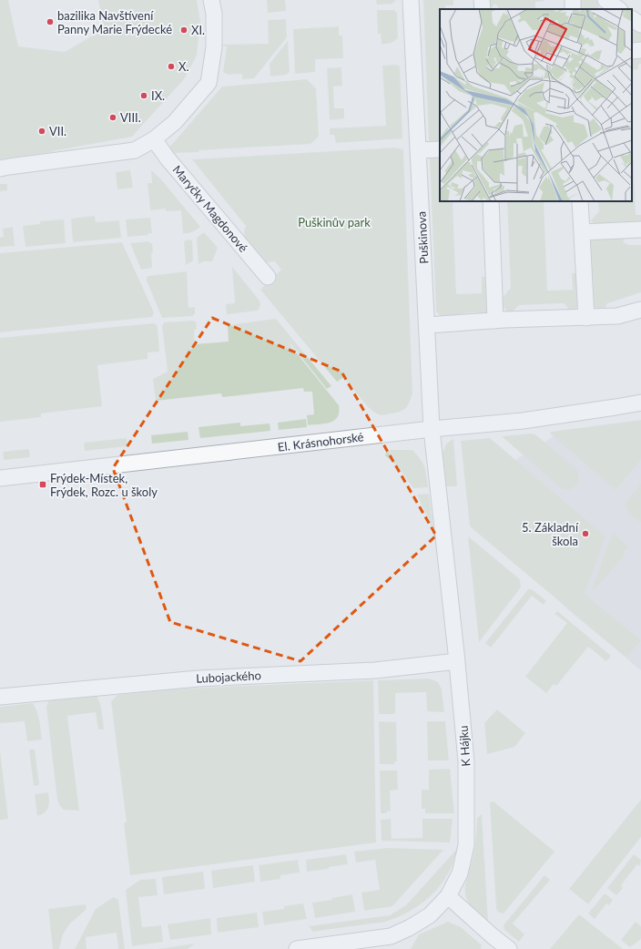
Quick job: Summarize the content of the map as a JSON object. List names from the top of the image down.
{
  "streets": {
    "street": [
      "Maryčky Magdonové",
      "Puškinova",
      "El. Krásnohorské",
      "Lubojackého",
      "K Hájku"
    ]
  },
  "crossings": [
    ["Puškinova", "El. Krásnohorské"],
    ["Puškinova", "K Hájku"],
    ["El. Krásnohorské", "K Hájku"],
    ["Lubojackého", "K Hájku"]
  ],
  "parks": ["Puškinův park"],
  "places": {
    "other": [
      "bazilika Navštívení Panny Marie Frýdecké",
      "XI.",
      "X.",
      "IX.",
      "VIII.",
      "VII.",
      "5. Základní škola"
    ],
    "transit": ["Frýdek-Místek, Frýdek, Rozc. u školy"]
  }
}
